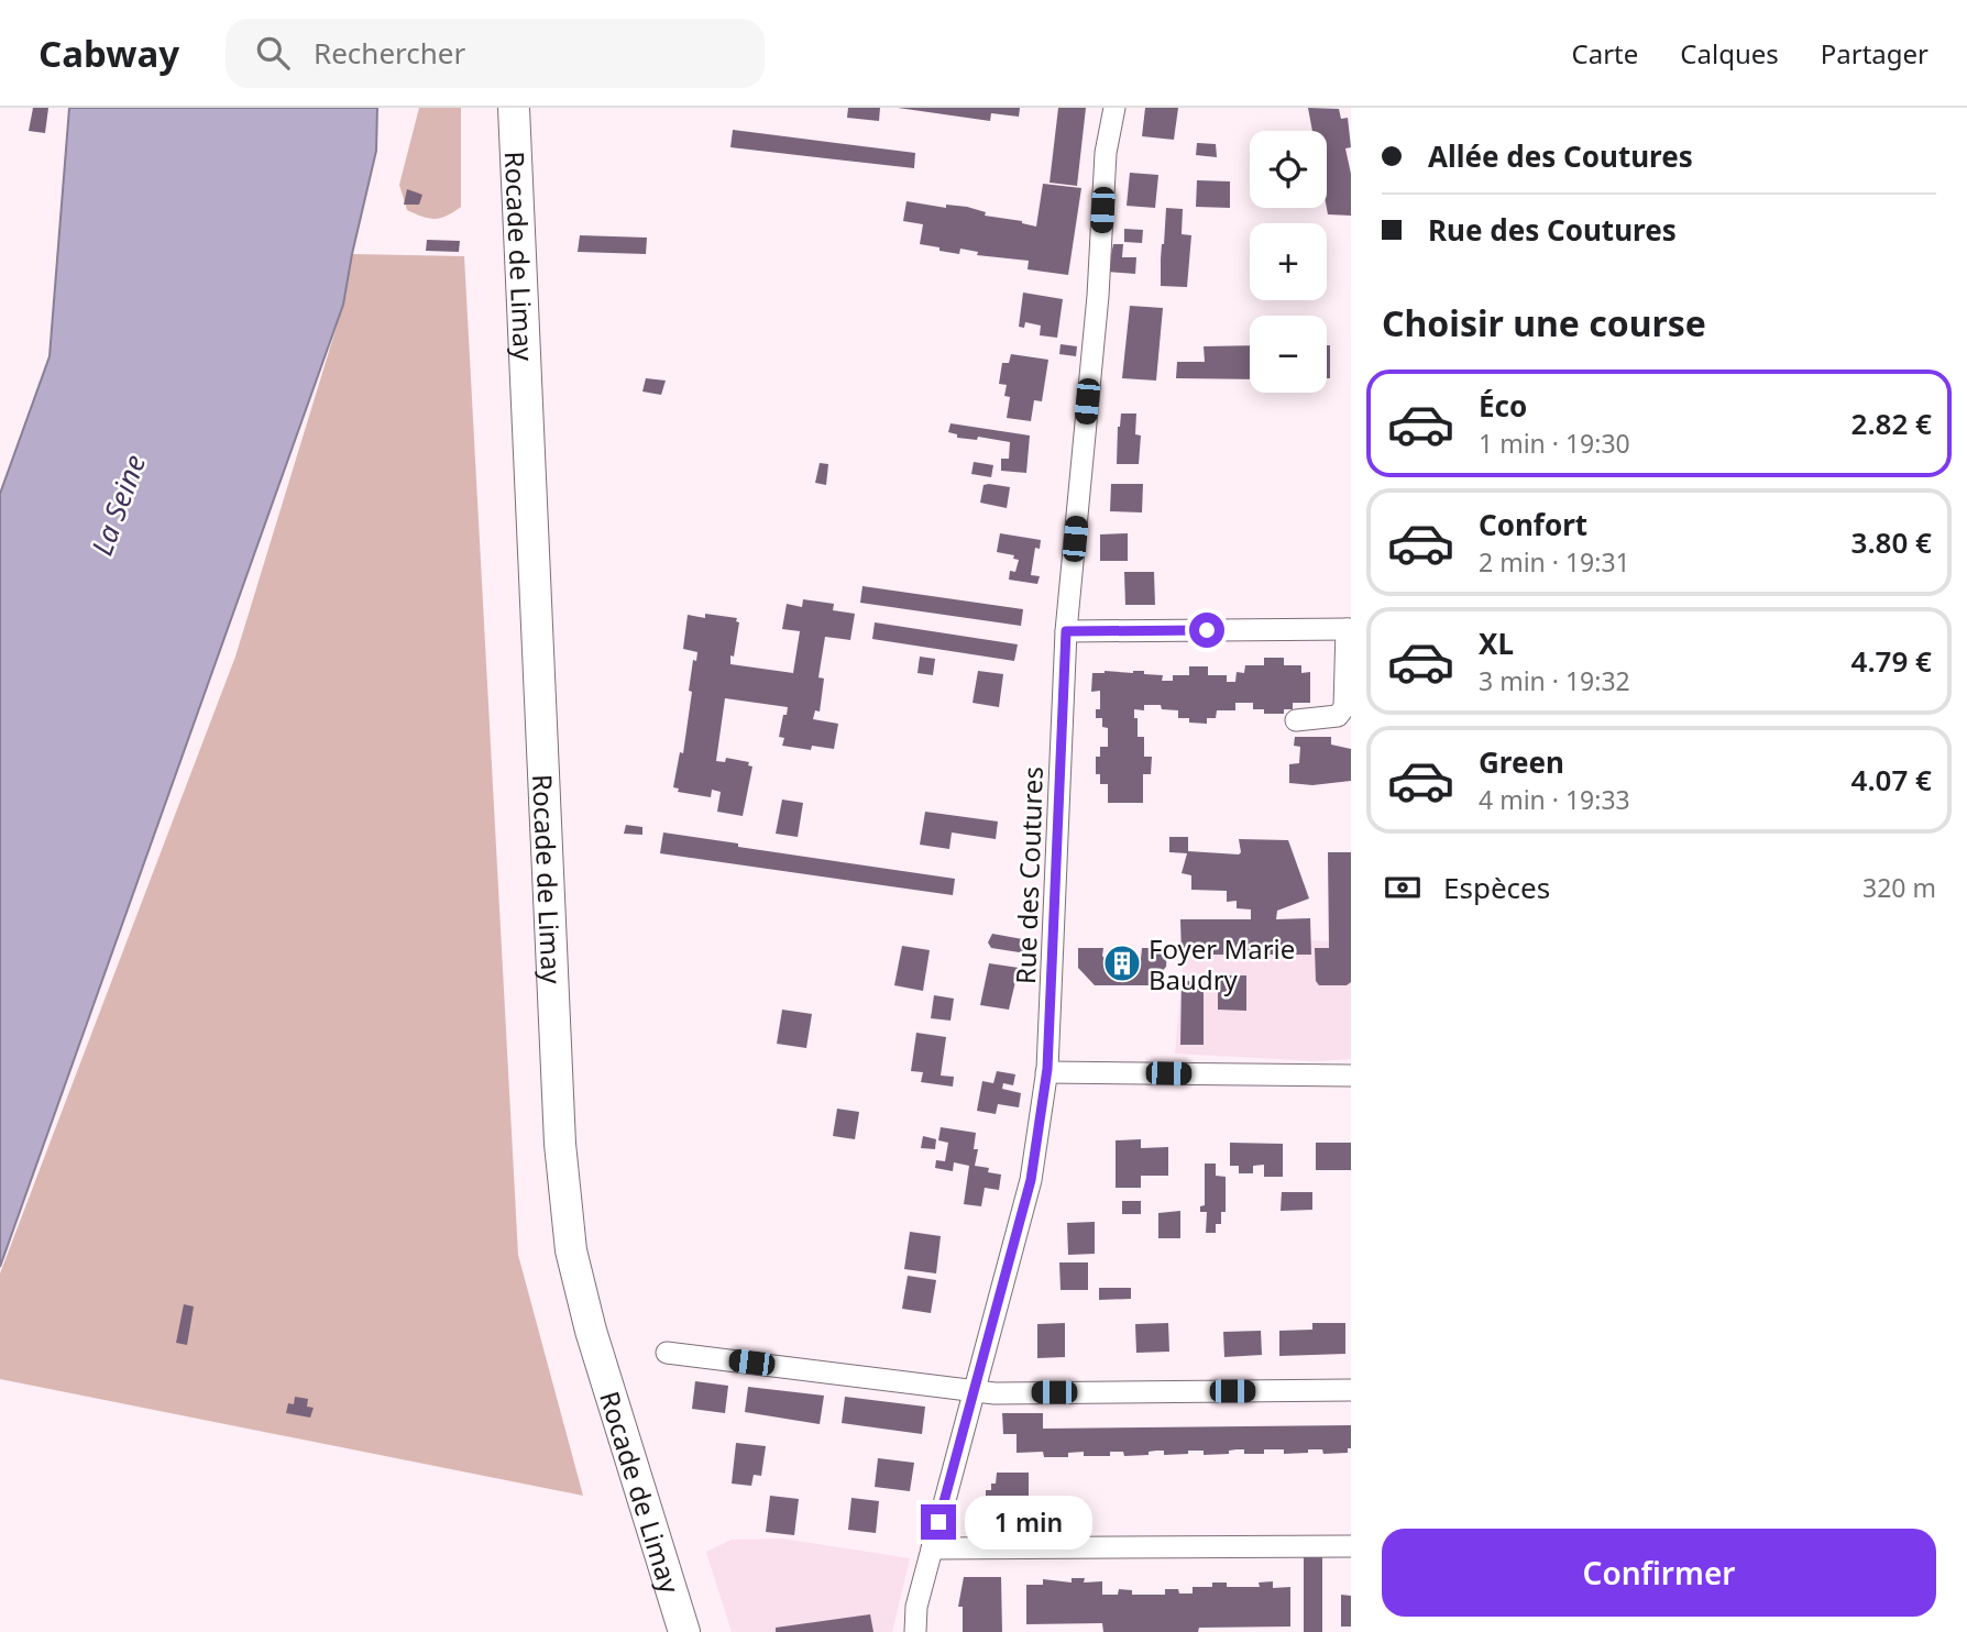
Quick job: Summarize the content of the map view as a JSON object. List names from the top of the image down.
{
  "streets": {
    "main road": ["Rocade de Limay"],
    "street": ["Rue des Coutures"]
  },
  "water": ["La Seine"],
  "places": {
    "building": ["Foyer Marie Baudry"]
  },
  "page": {
    "header": "Cabway",
    "search": "Rechercher",
    "nav": ["Carte", "Calques", "Partager"],
    "banner": ["Allée des Coutures", "Rue des Coutures"],
    "map_buttons": ["+", "−"],
    "heading": "Choisir une course",
    "list": [
      {
        "name": "Éco",
        "note": "1 min · 19:30",
        "value": "2.82 €"
      },
      {
        "name": "Confort",
        "note": "2 min · 19:31",
        "value": "3.80 €"
      },
      {
        "name": "XL",
        "note": "3 min · 19:32",
        "value": "4.79 €"
      },
      {
        "name": "Green",
        "note": "4 min · 19:33",
        "value": "4.07 €"
      }
    ],
    "pay": ["Espèces", "320 m"],
    "bubble": "1 min",
    "buttons": "Confirmer"
  }
}
